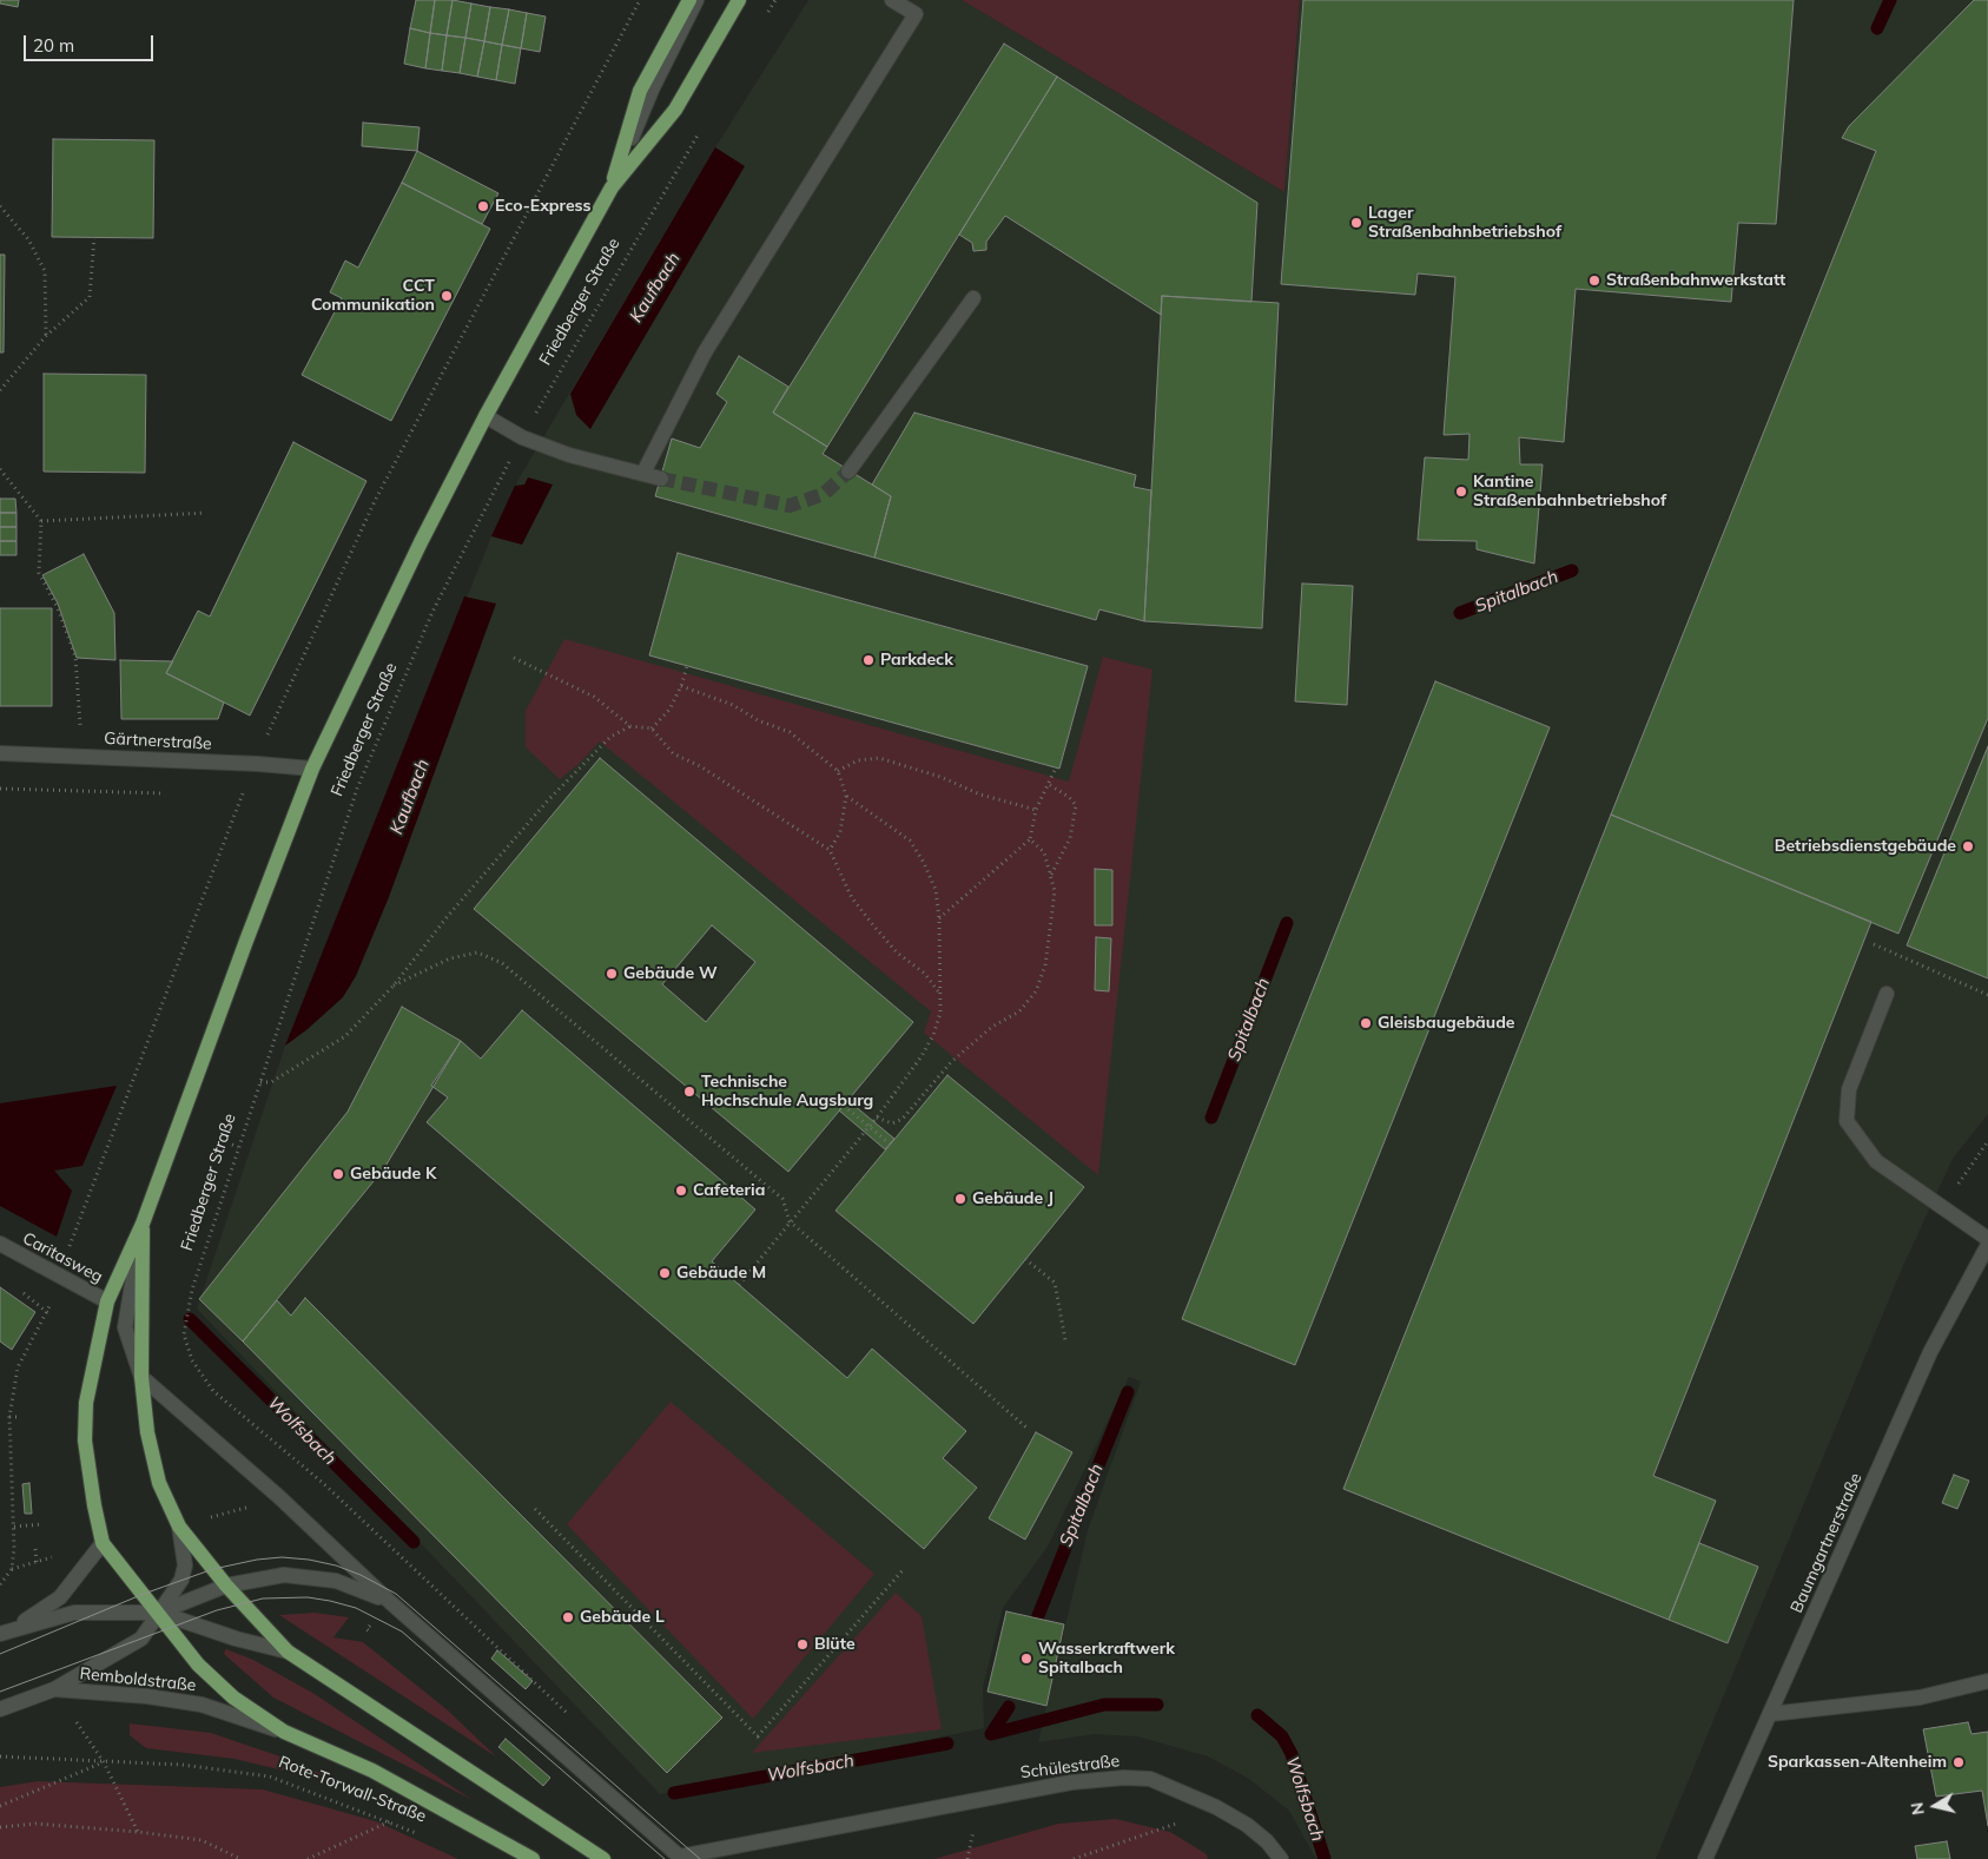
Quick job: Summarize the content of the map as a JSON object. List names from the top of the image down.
{
  "streets": {
    "main road": ["Friedberger Straße", "Rote-Torwall-Straße"],
    "street": [
      "Gärtnerstraße",
      "Caritasweg",
      "Baumgartnerstraße",
      "Remboldstraße",
      "Schülestraße"
    ]
  },
  "crossings": [
    ["Friedberger Straße", "Gärtnerstraße"],
    ["Friedberger Straße", "Caritasweg"],
    ["Friedberger Straße", "Remboldstraße"],
    ["Friedberger Straße", "Rote-Torwall-Straße"],
    ["Remboldstraße", "Rote-Torwall-Straße"]
  ],
  "water": ["Kaufbach", "Spitalbach", "Wolfsbach"],
  "places": [
    "Eco-Express",
    "Lager Straßenbahnbetriebshof",
    "Straßenbahnwerkstatt",
    "CCT Communikation",
    "Kantine Straßenbahnbetriebshof",
    "Parkdeck",
    "Betriebsdienstgebäude",
    "Gebäude W",
    "Gleisbaugebäude",
    "Technische Hochschule Augsburg",
    "Gebäude K",
    "Cafeteria",
    "Gebäude J",
    "Gebäude M",
    "Gebäude L",
    "Blüte",
    "Wasserkraftwerk Spitalbach",
    "Sparkassen-Altenheim"
  ],
  "scale_bar": "20 m",
  "north": "left"
}
